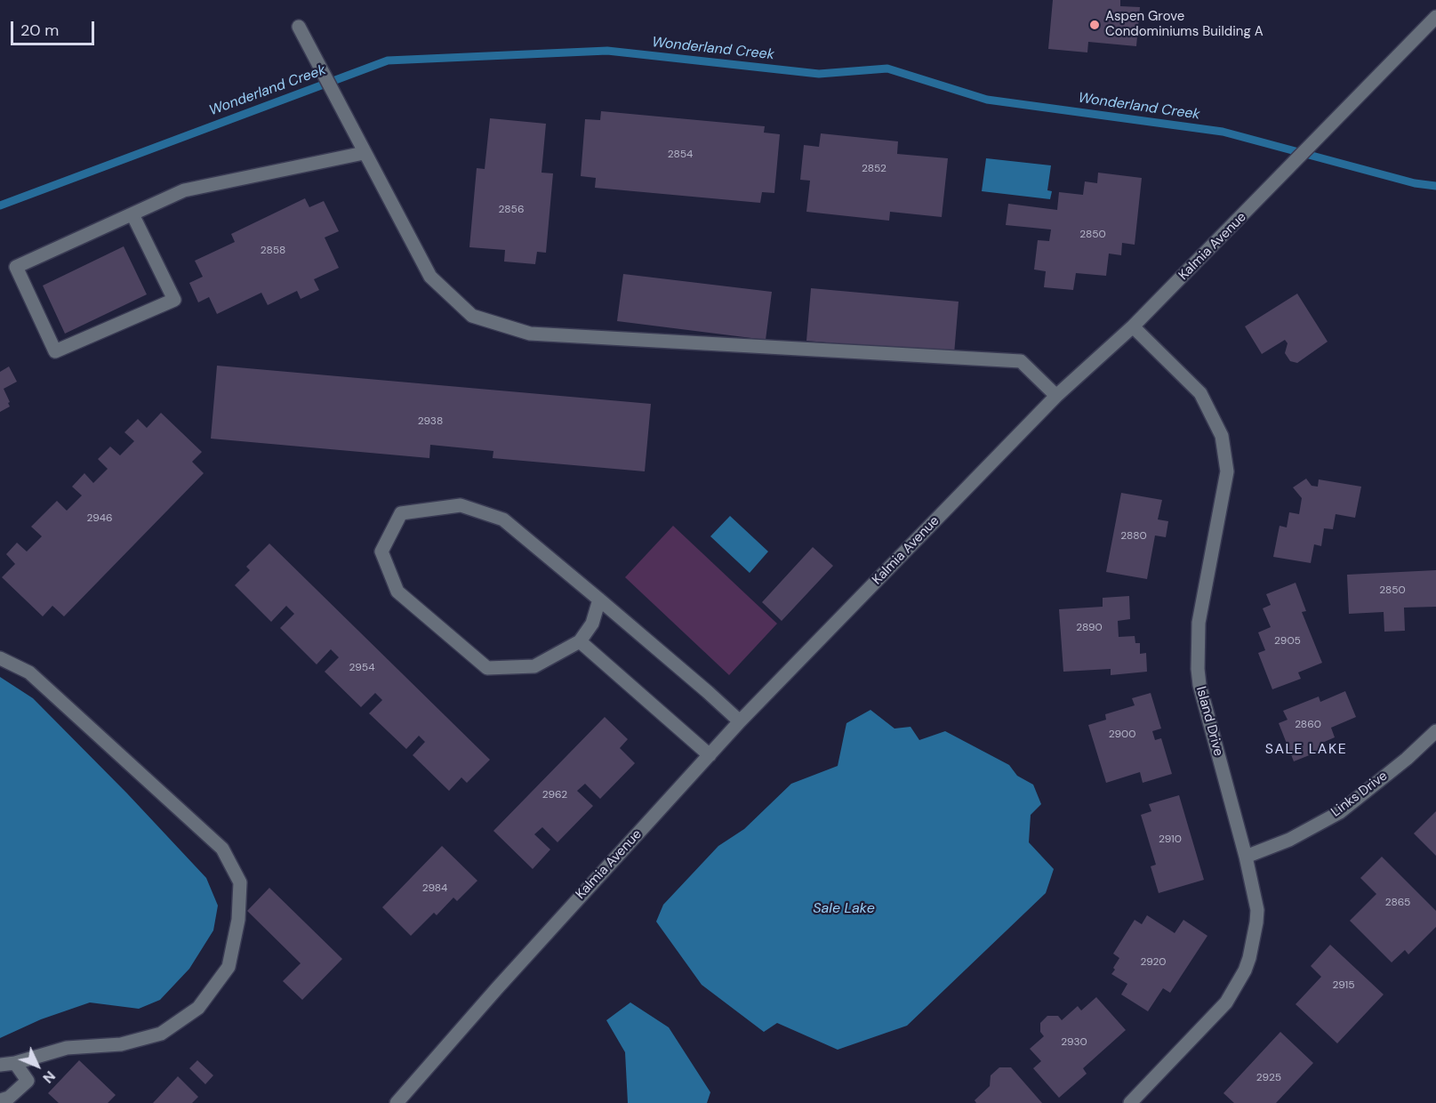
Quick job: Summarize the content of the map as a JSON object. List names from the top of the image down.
{
  "streets": {
    "street": ["Kalmia Avenue", "Island Drive", "Links Drive"]
  },
  "crossings": [
    ["Kalmia Avenue", "Island Drive"],
    ["Island Drive", "Links Drive"]
  ],
  "districts": ["SALE LAKE"],
  "water": ["Wonderland Creek", "Sale Lake"],
  "places": ["Aspen Grove Condominiums Building A"],
  "house_numbers": [
    "2854",
    "2852",
    "2856",
    "2850",
    "2858",
    "2938",
    "2946",
    "2880",
    "2850",
    "2890",
    "2905",
    "2954",
    "2860",
    "2900",
    "2962",
    "2910",
    "2984",
    "2865",
    "2920",
    "2915",
    "2930",
    "2925"
  ],
  "scale_bar": "20 m",
  "north": "bottom right"
}
